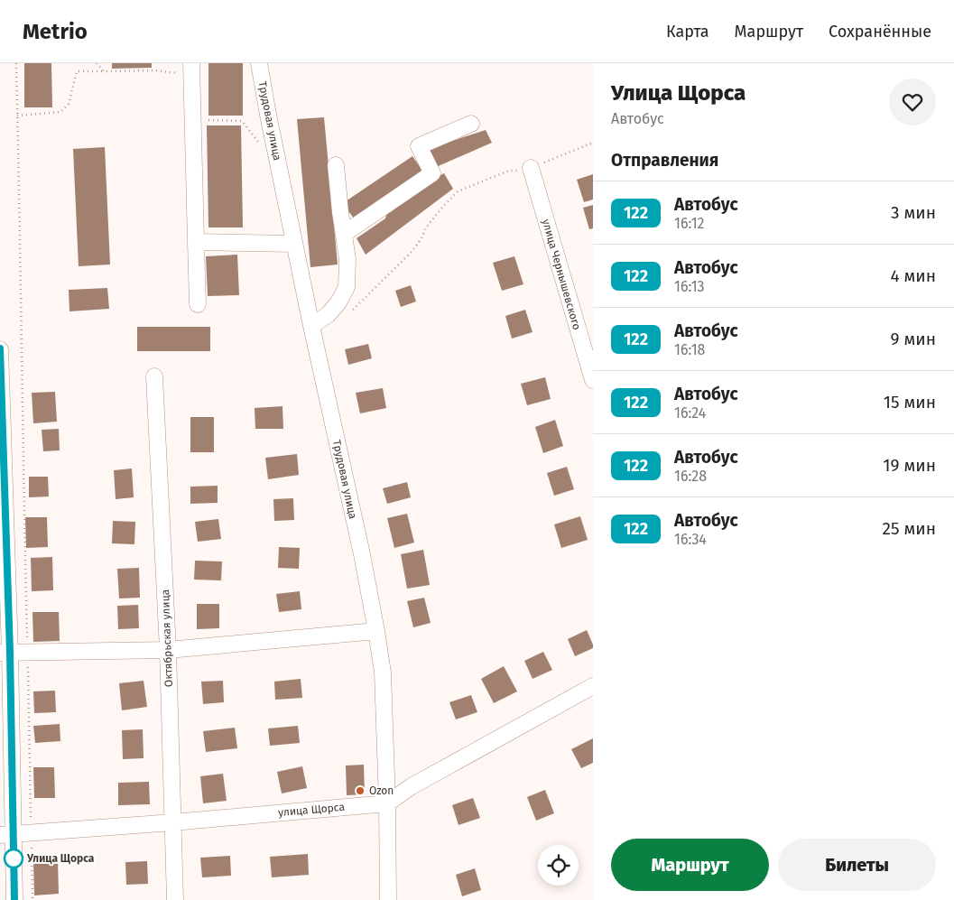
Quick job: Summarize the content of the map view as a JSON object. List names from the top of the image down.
{
  "streets": {
    "street": [
      "Трудовая улица",
      "улица Чернышевского",
      "Октябрьская улица",
      "улица Щорса"
    ]
  },
  "crossings": [
    ["Трудовая улица", "улица Щорса"],
    ["Октябрьская улица", "улица Щорса"]
  ],
  "places": ["Ozon", "Улица Щорса"],
  "lines": ["bus line 122"],
  "page": {
    "header": "Metrio",
    "nav": ["Карта", "Маршрут", "Сохранённые"],
    "heading": [
      ["Улица Щорса", "Автобус"],
      "Отправления"
    ],
    "list": [
      {
        "mark": "122",
        "name": "Автобус",
        "note": "16:12",
        "value": "3 мин"
      },
      {
        "mark": "122",
        "name": "Автобус",
        "note": "16:13",
        "value": "4 мин"
      },
      {
        "mark": "122",
        "name": "Автобус",
        "note": "16:18",
        "value": "9 мин"
      },
      {
        "mark": "122",
        "name": "Автобус",
        "note": "16:24",
        "value": "15 мин"
      },
      {
        "mark": "122",
        "name": "Автобус",
        "note": "16:28",
        "value": "19 мин"
      },
      {
        "mark": "122",
        "name": "Автобус",
        "note": "16:34",
        "value": "25 мин"
      }
    ],
    "buttons": ["Маршрут", "Билеты"]
  }
}
